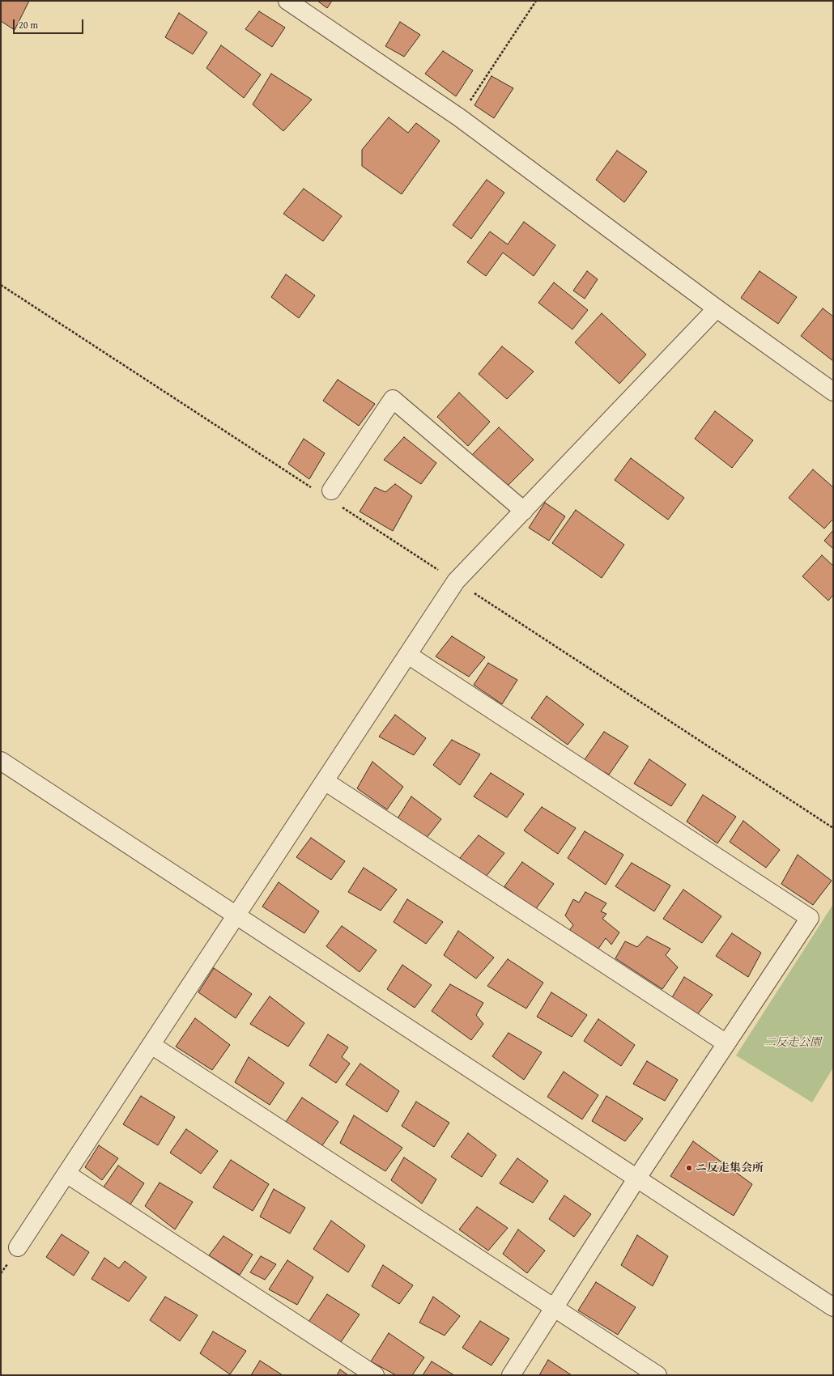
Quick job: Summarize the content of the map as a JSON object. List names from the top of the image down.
{
  "parks": ["二反走公園"],
  "places": ["ニ反走集会所"],
  "scale_bar": "20 m"
}
